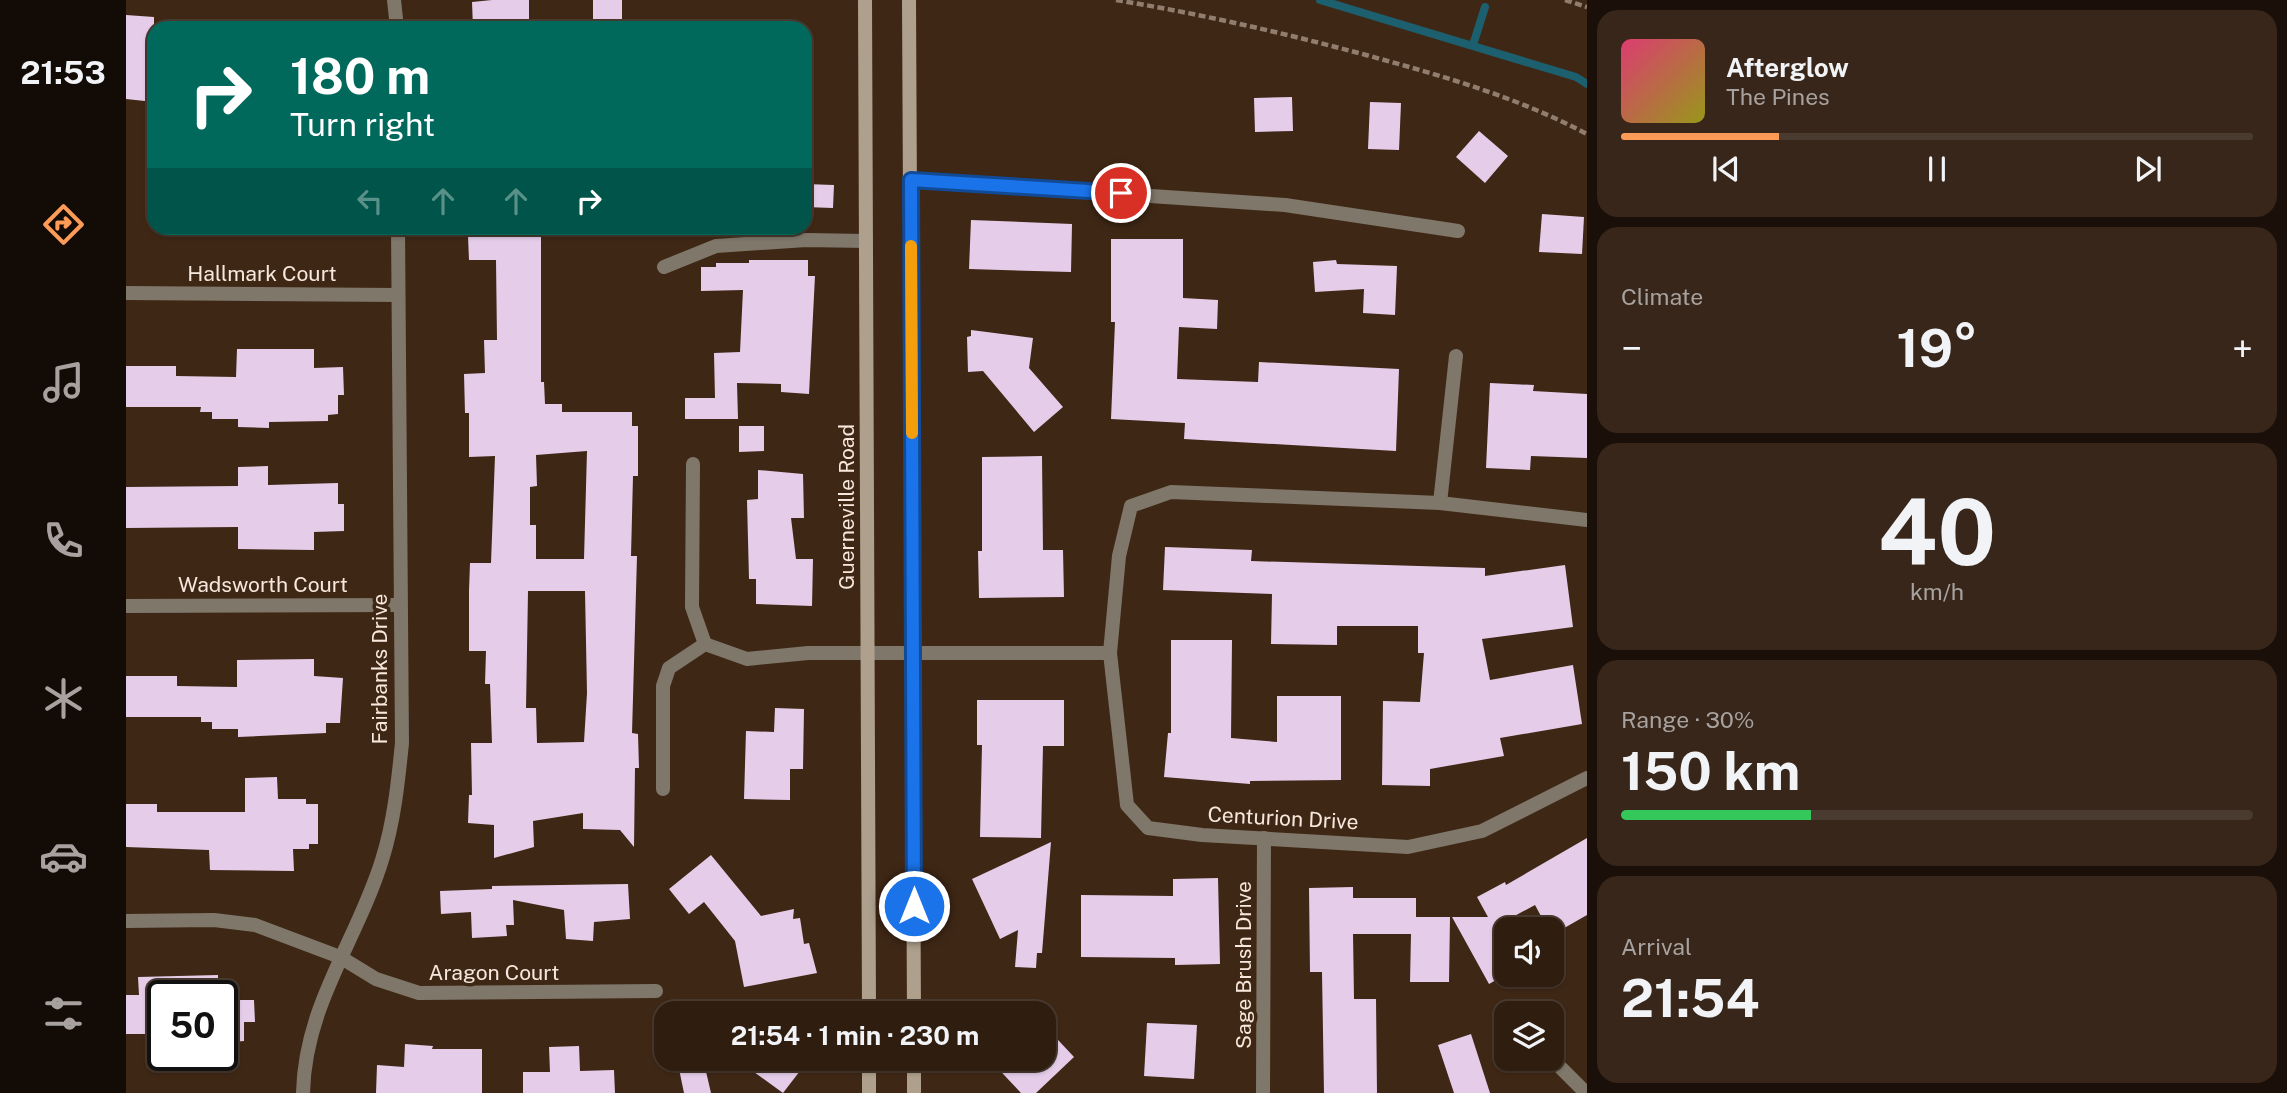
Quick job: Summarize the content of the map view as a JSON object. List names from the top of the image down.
{
  "streets": {
    "main road": ["Guerneville Road"],
    "street": [
      "Hallmark Court",
      "Wadsworth Court",
      "Fairbanks Drive",
      "Centurion Drive",
      "Sage Brush Drive",
      "Aragon Court"
    ]
  },
  "crossings": [
    ["Hallmark Court", "Fairbanks Drive"],
    ["Wadsworth Court", "Fairbanks Drive"],
    ["Fairbanks Drive", "Aragon Court"],
    ["Centurion Drive", "Sage Brush Drive"]
  ],
  "page": {
    "tabs": "21:53",
    "turn": ["180 m", "Turn right"],
    "song": ["Afterglow", "The Pines"],
    "tile": [
      "Climate",
      ["40", "km/h"],
      ["Range · 30%", "150 km"],
      ["Arrival", "21:54"]
    ],
    "heat": ["−", "19°", "+"],
    "limit": "50",
    "trip": "21:54 · 1 min · 230 m"
  }
}
